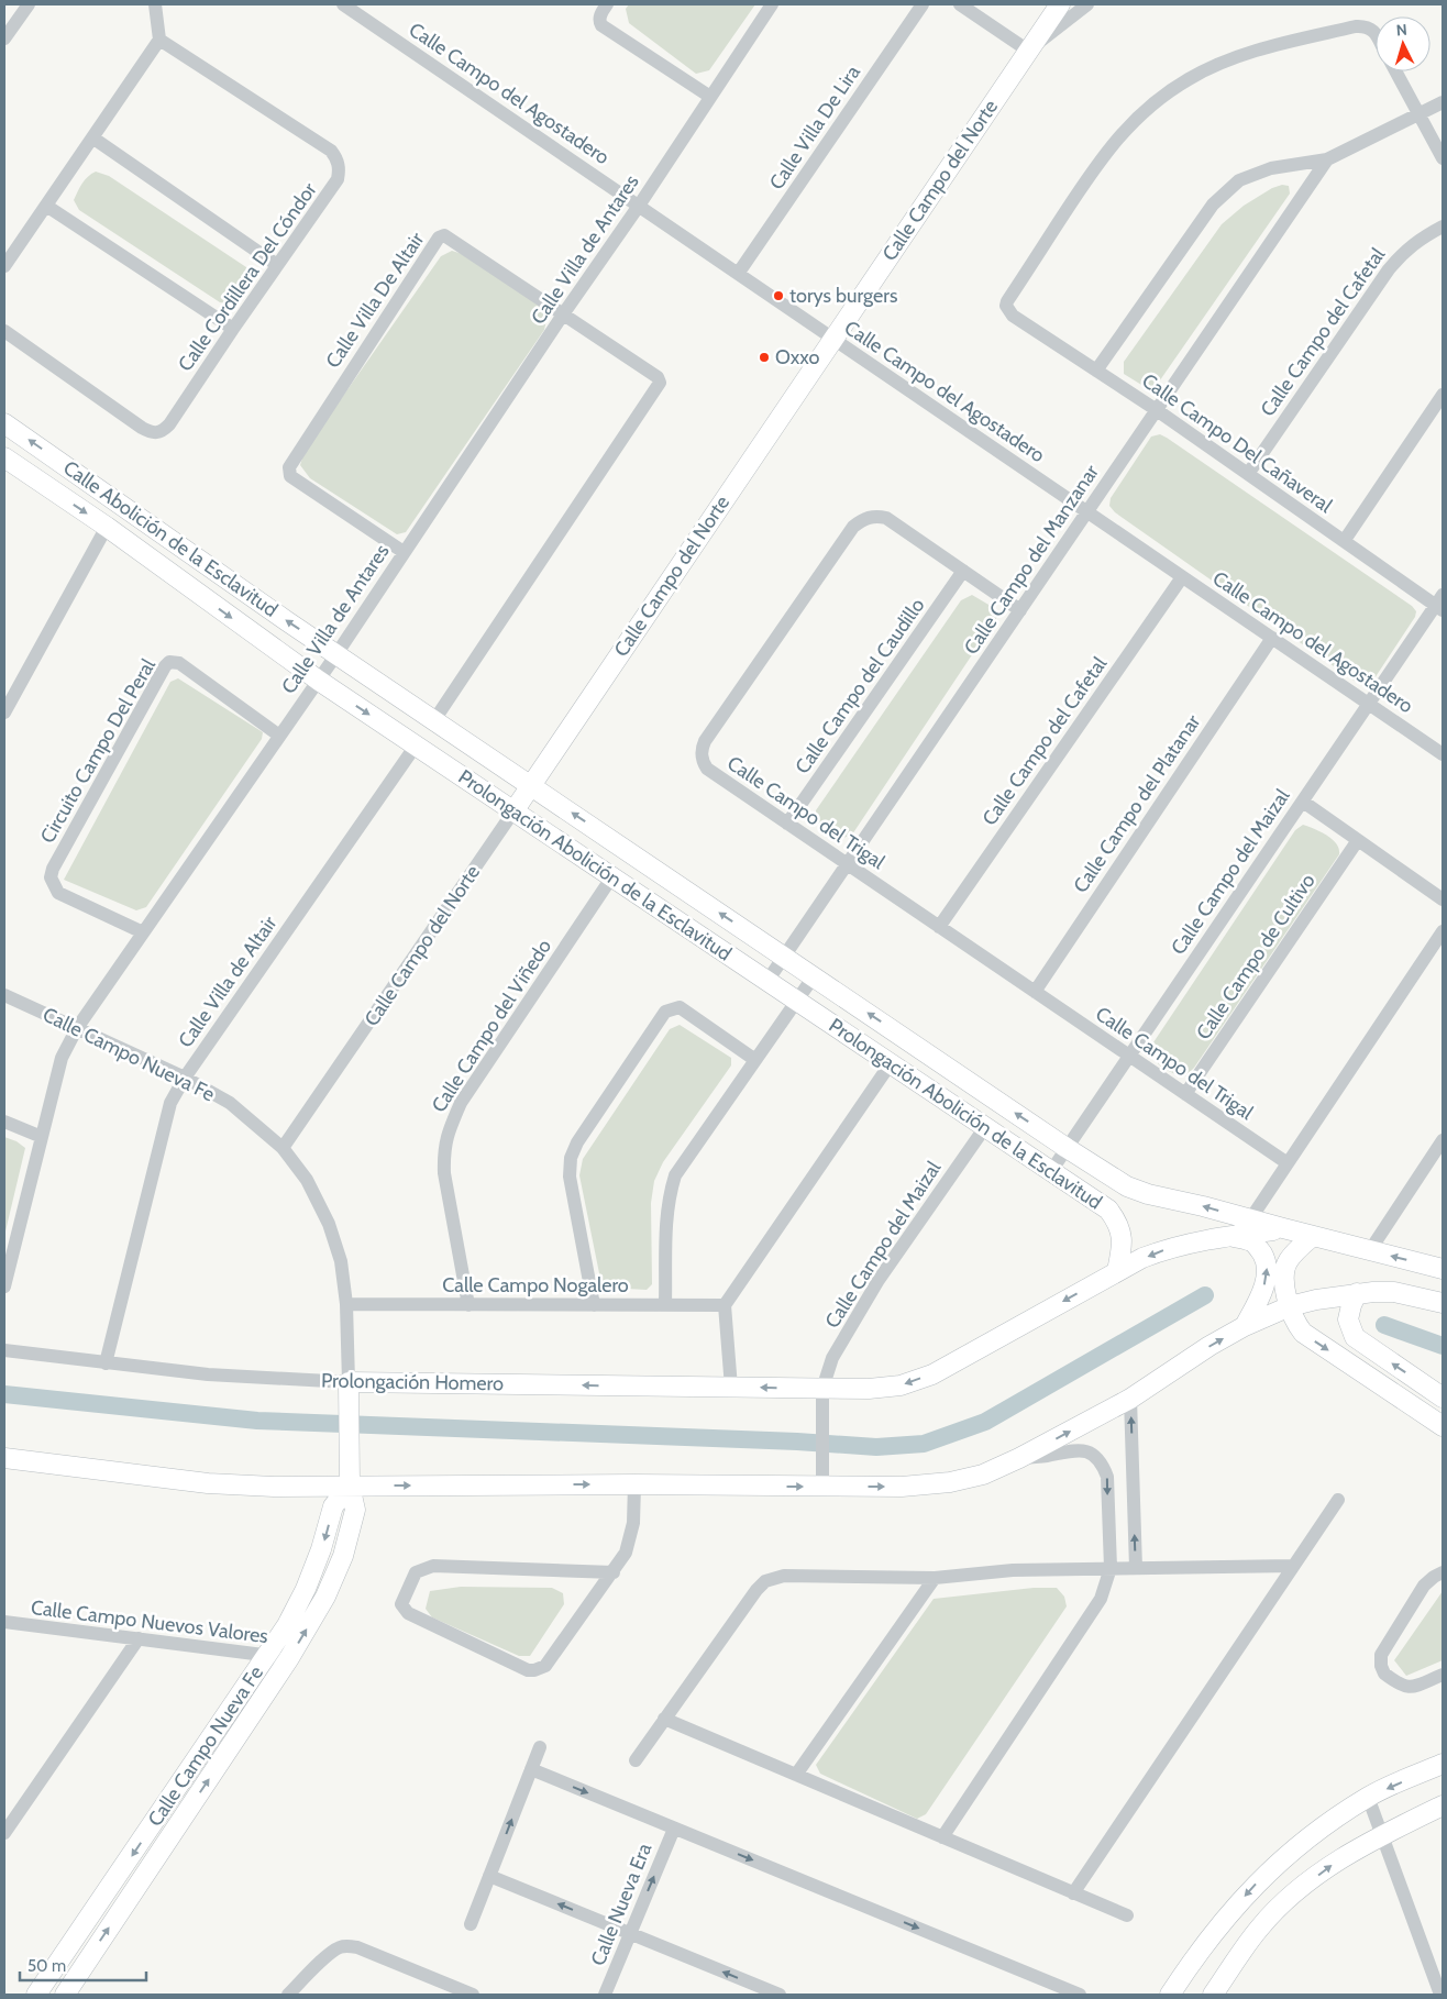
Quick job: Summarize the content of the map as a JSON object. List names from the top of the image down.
{
  "streets": {
    "main road": [
      "Calle Campo del Norte",
      "Calle Abolición de la Esclavitud",
      "Prolongación Abolición de la Esclavitud",
      "Calle Campo Nueva Fe",
      "Prolongación Homero"
    ],
    "street": [
      "Calle Campo del Agostadero",
      "Calle Villa De Lira",
      "Calle Villa de Antares",
      "Calle Cordillera Del Cóndor",
      "Calle Villa De Altair",
      "Calle Campo del Cafetal",
      "Calle Campo Del Cañaveral",
      "Calle Campo del Manzanar",
      "Calle Campo del Caudillo",
      "Circuito Campo Del Peral",
      "Calle Campo del Platanar",
      "Calle Campo del Trigal",
      "Calle Campo del Maizal",
      "Calle Campo de Cultivo",
      "Calle Villa de Altair",
      "Calle Campo del Viñedo",
      "Calle Campo Nogalero",
      "Calle Campo Nuevos Valores",
      "Calle Nueva Era"
    ]
  },
  "crossings": [
    ["Calle Campo del Agostadero", "Calle Villa De Lira"],
    ["Calle Campo del Agostadero", "Calle Campo del Norte"],
    ["Calle Campo del Agostadero", "Calle Villa de Antares"],
    ["Calle Campo del Agostadero", "Calle Campo del Cafetal"],
    ["Calle Campo del Agostadero", "Calle Campo del Manzanar"],
    ["Calle Campo del Agostadero", "Calle Campo del Platanar"],
    ["Calle Campo del Agostadero", "Calle Campo del Maizal"],
    ["Calle Campo del Norte", "Prolongación Abolición de la Esclavitud"],
    ["Calle Campo del Norte", "Calle Campo Nueva Fe"],
    ["Calle Villa de Antares", "Calle Villa De Altair"],
    ["Calle Villa de Antares", "Calle Abolición de la Esclavitud"],
    ["Calle Villa de Antares", "Circuito Campo Del Peral"],
    ["Calle Villa de Antares", "Prolongación Abolición de la Esclavitud"],
    ["Calle Villa de Antares", "Calle Campo Nueva Fe"],
    ["Calle Villa De Altair", "Prolongación Abolición de la Esclavitud"],
    ["Calle Campo del Cafetal", "Calle Campo Del Cañaveral"],
    ["Calle Campo del Cafetal", "Calle Campo del Trigal"],
    ["Calle Campo Del Cañaveral", "Calle Campo del Manzanar"],
    ["Calle Campo Del Cañaveral", "Calle Campo del Maizal"],
    ["Calle Abolición de la Esclavitud", "Prolongación Abolición de la Esclavitud"],
    ["Calle Campo del Manzanar", "Calle Campo del Trigal"],
    ["Calle Campo del Manzanar", "Prolongación Abolición de la Esclavitud"],
    ["Calle Campo del Caudillo", "Calle Campo del Trigal"],
    ["Calle Campo del Platanar", "Calle Campo del Trigal"],
    ["Calle Campo del Trigal", "Calle Campo del Maizal"],
    ["Calle Campo del Trigal", "Calle Campo de Cultivo"],
    ["Prolongación Abolición de la Esclavitud", "Calle Campo del Maizal"],
    ["Prolongación Abolición de la Esclavitud", "Calle Villa de Altair"],
    ["Prolongación Abolición de la Esclavitud", "Calle Campo del Viñedo"],
    ["Calle Campo del Maizal", "Prolongación Homero"],
    ["Calle Villa de Altair", "Calle Campo Nueva Fe"],
    ["Calle Villa de Altair", "Prolongación Homero"],
    ["Calle Campo del Viñedo", "Calle Campo Nogalero"],
    ["Calle Campo Nueva Fe", "Calle Campo Nogalero"],
    ["Calle Campo Nueva Fe", "Prolongación Homero"],
    ["Calle Campo Nueva Fe", "Calle Campo Nuevos Valores"]
  ],
  "one_way": ["Prolongación Homero", "Calle Nueva Era"],
  "places": ["torys burgers", "Oxxo"],
  "scale_bar": "50 m",
  "north": "top"
}
